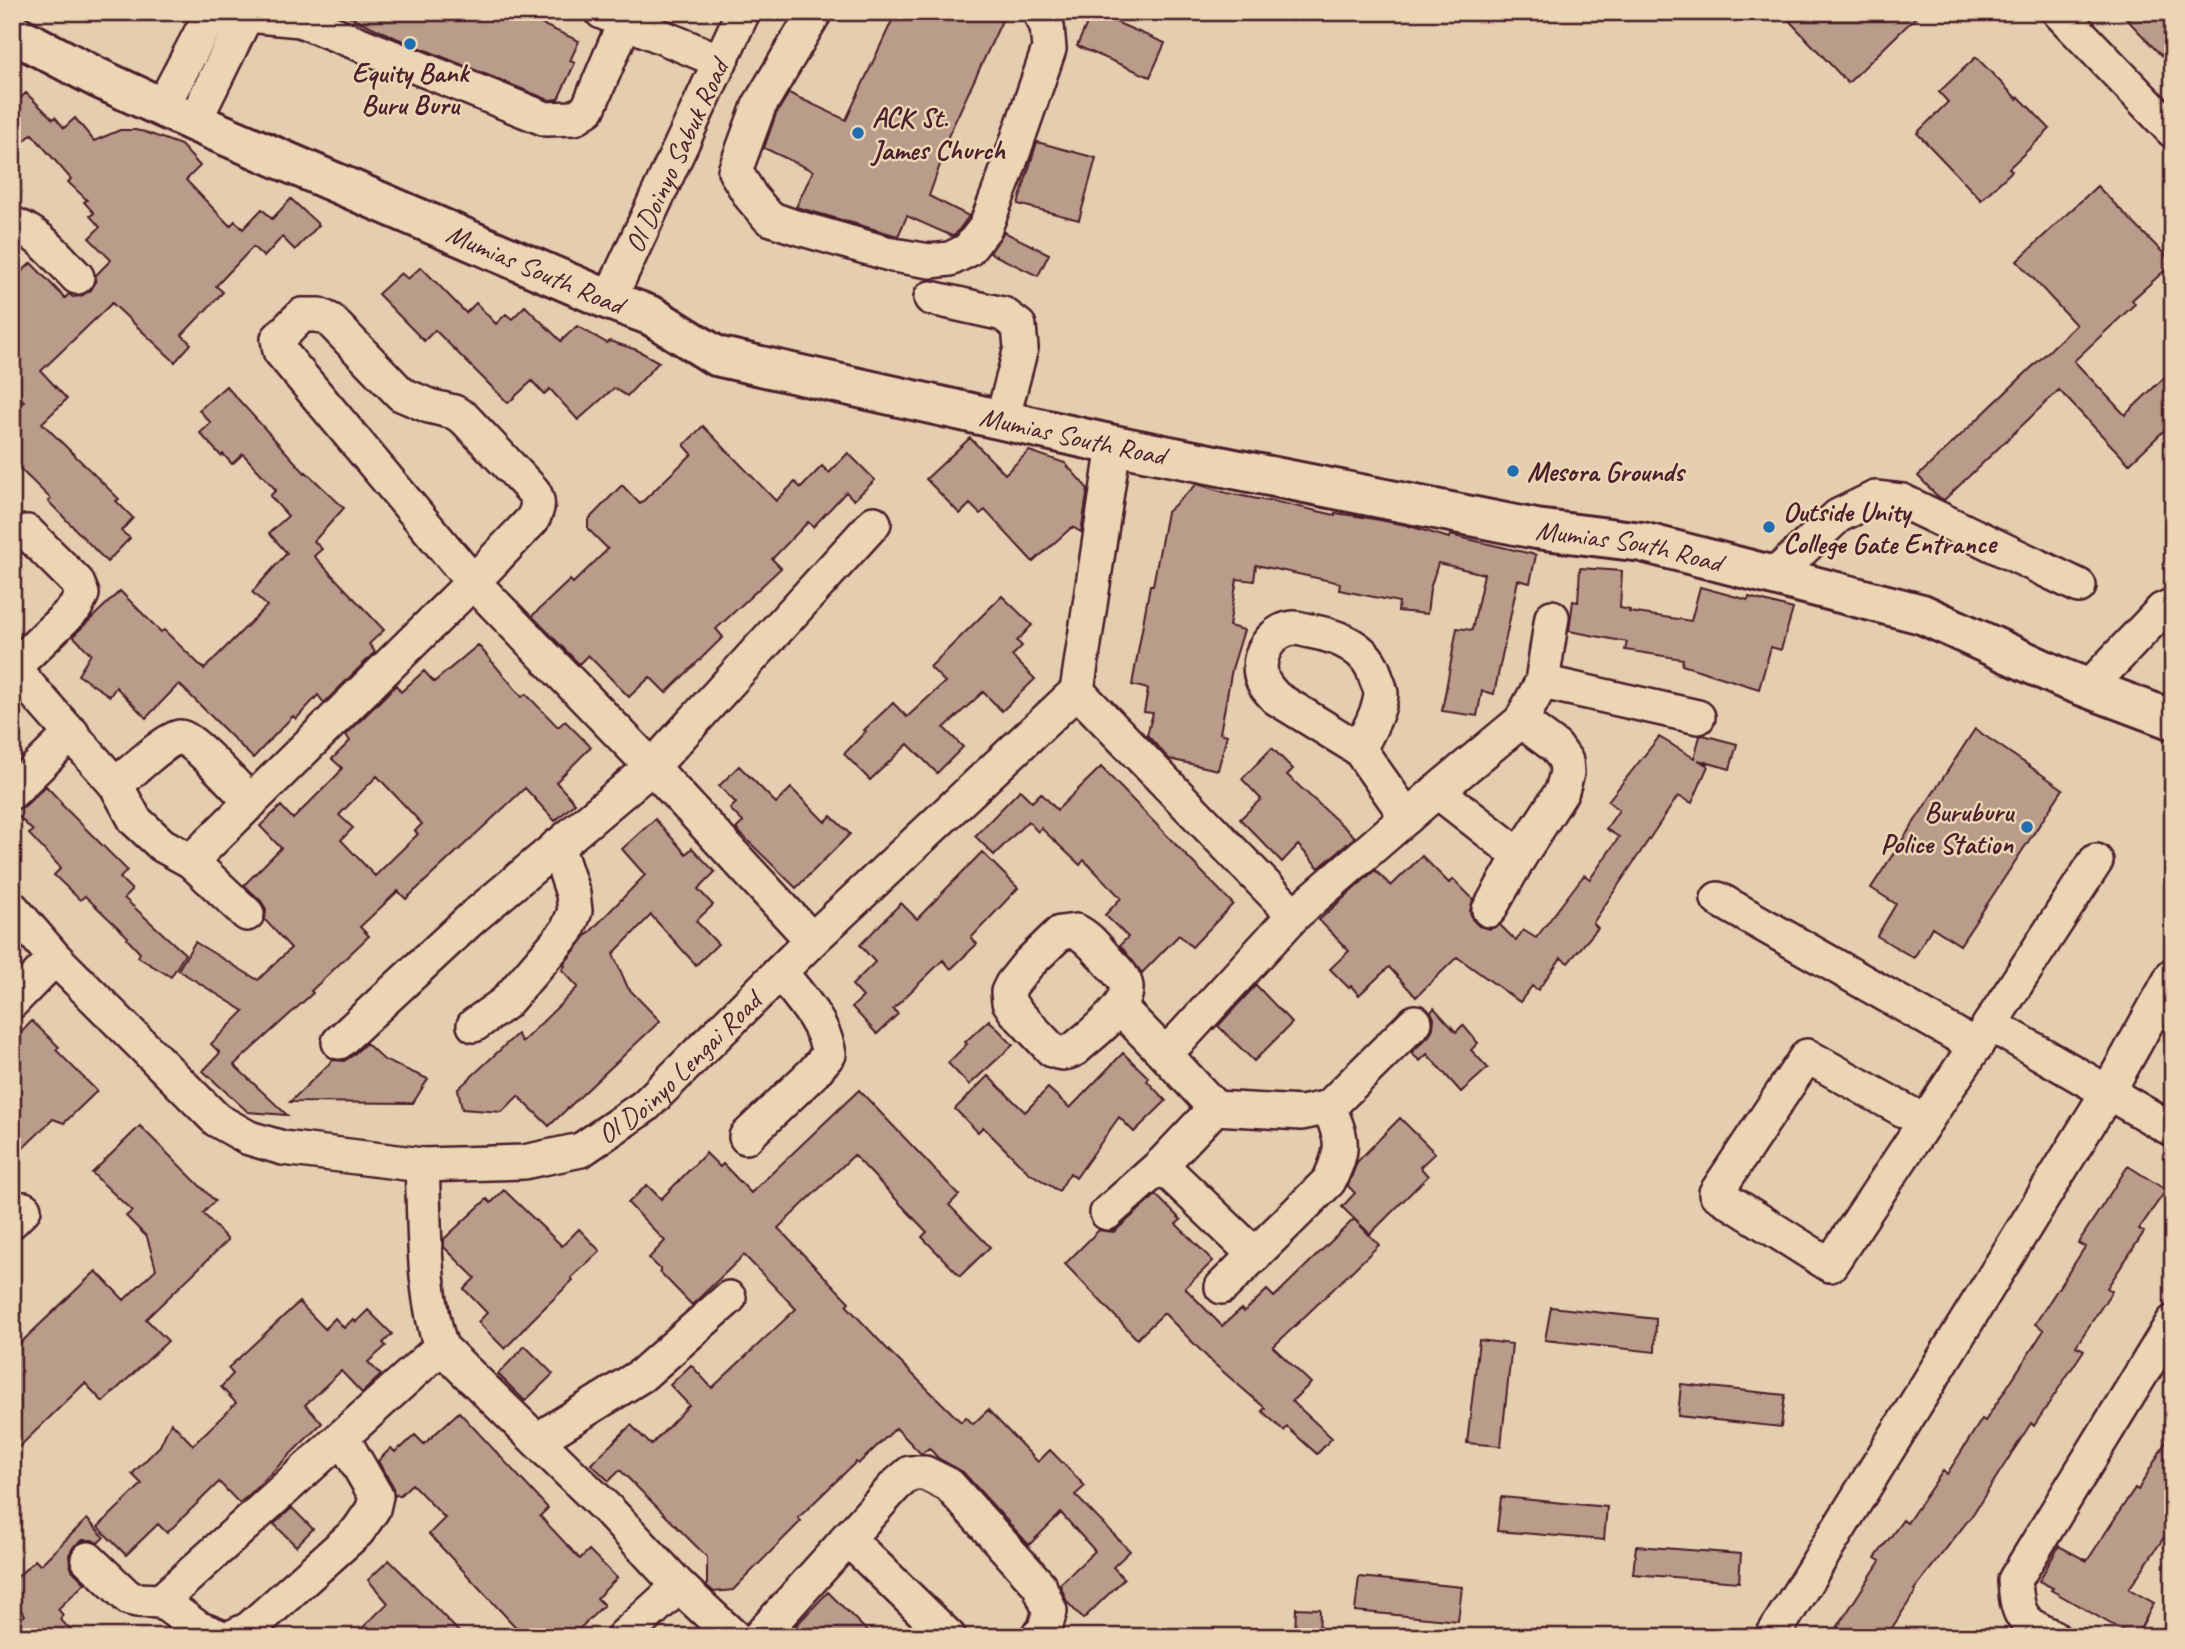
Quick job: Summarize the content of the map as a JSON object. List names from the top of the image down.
{
  "streets": {
    "main road": ["Mumias South Road"],
    "street": ["Ol Doinyo Sabuk Road", "Ol Doinyo Lengai Road"]
  },
  "crossings": [
    ["Ol Doinyo Sabuk Road", "Mumias South Road"]
  ],
  "places": [
    "Equity Bank Buru Buru",
    "ACK St. James Church",
    "Mesora Grounds",
    "Outside Unity College Gate Entrance",
    "Buruburu Police Station"
  ]
}
